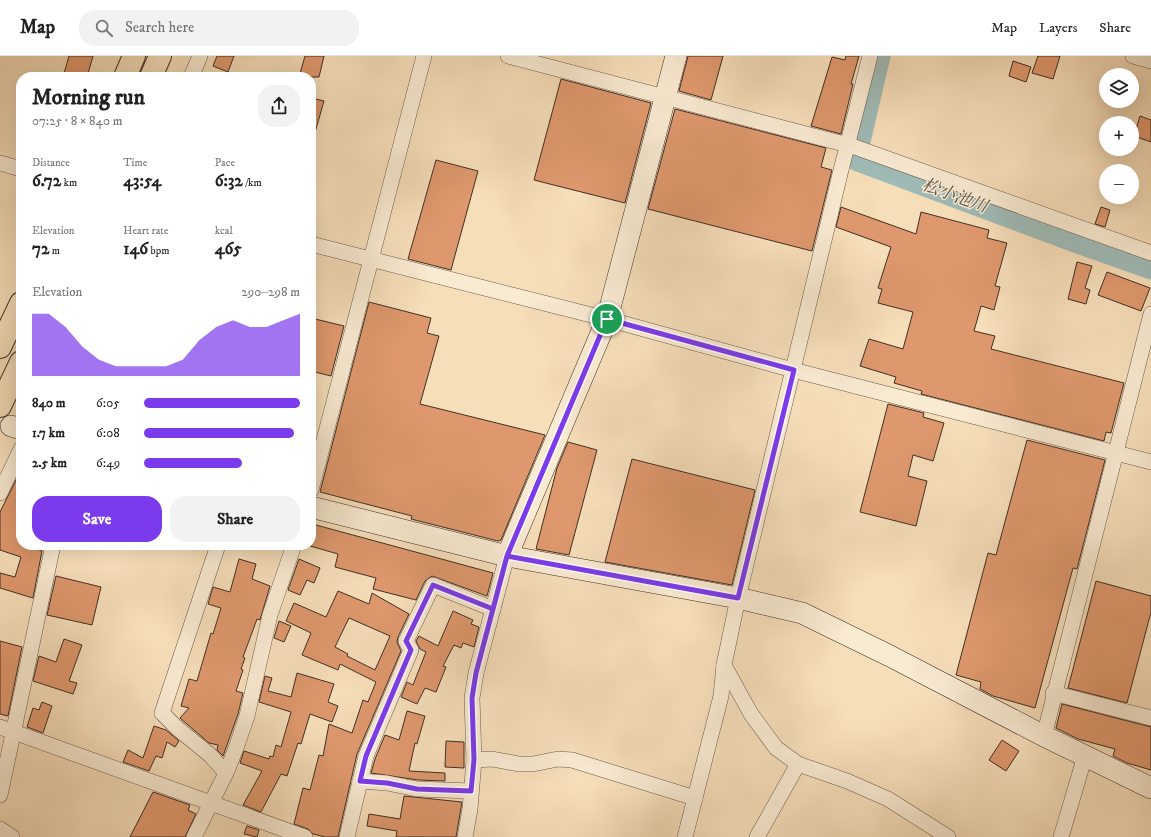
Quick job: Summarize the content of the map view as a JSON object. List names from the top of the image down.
{
  "water": ["松小池川"],
  "page": {
    "header": "Map",
    "search": "Search here",
    "nav": ["Map", "Layers", "Share"],
    "map_buttons": ["+", "−"],
    "heading": ["Morning run", "07:25 · 8 × 840 m"],
    "stats": [
      ["Distance", "6.72 km"],
      ["Time", "43:54"],
      ["Pace", "6:32 /km"],
      ["Elevation", "72 m"],
      ["Heart rate", "146 bpm"],
      ["kcal", "465"]
    ],
    "chart": ["Elevation", "290–298 m"],
    "list": [
      {
        "name": "840 m",
        "note": "6:05"
      },
      {
        "name": "1.7 km",
        "note": "6:08"
      },
      {
        "name": "2.5 km",
        "note": "6:49"
      }
    ],
    "buttons": ["Save", "Share"]
  }
}
